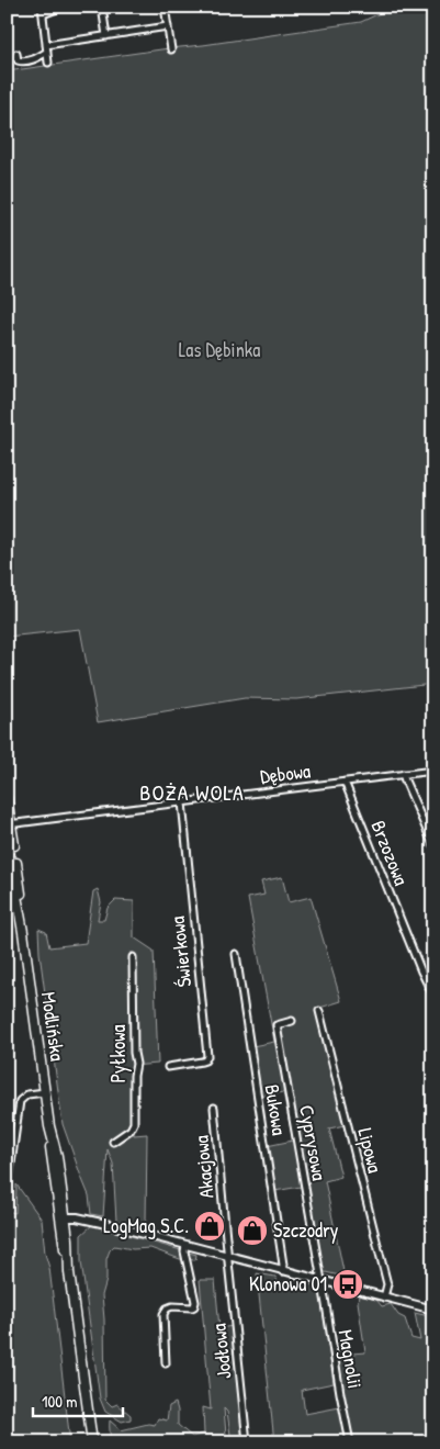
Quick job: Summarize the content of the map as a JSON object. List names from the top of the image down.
{
  "streets": {
    "main road": ["Modlińska"],
    "street": [
      "Dębowa",
      "Brzozowa",
      "Świerkowa",
      "Pyłkowa",
      "Bukowa",
      "Cyprysowa",
      "Lipowa",
      "Akacjowa",
      "Jodłowa",
      "Magnolii"
    ]
  },
  "crossings": [
    ["Dębowa", "Brzozowa"],
    ["Dębowa", "Świerkowa"],
    ["Dębowa", "Modlińska"],
    ["Cyprysowa", "Magnolii"],
    ["Akacjowa", "Jodłowa"]
  ],
  "districts": ["BOŻA WOLA"],
  "parks": ["Las Dębinka"],
  "places": {
    "shop": ["LogMag S.C.", "Szczodry"],
    "bus stop": ["Klonowa 01"]
  },
  "scale_bar": "100 m"
}
